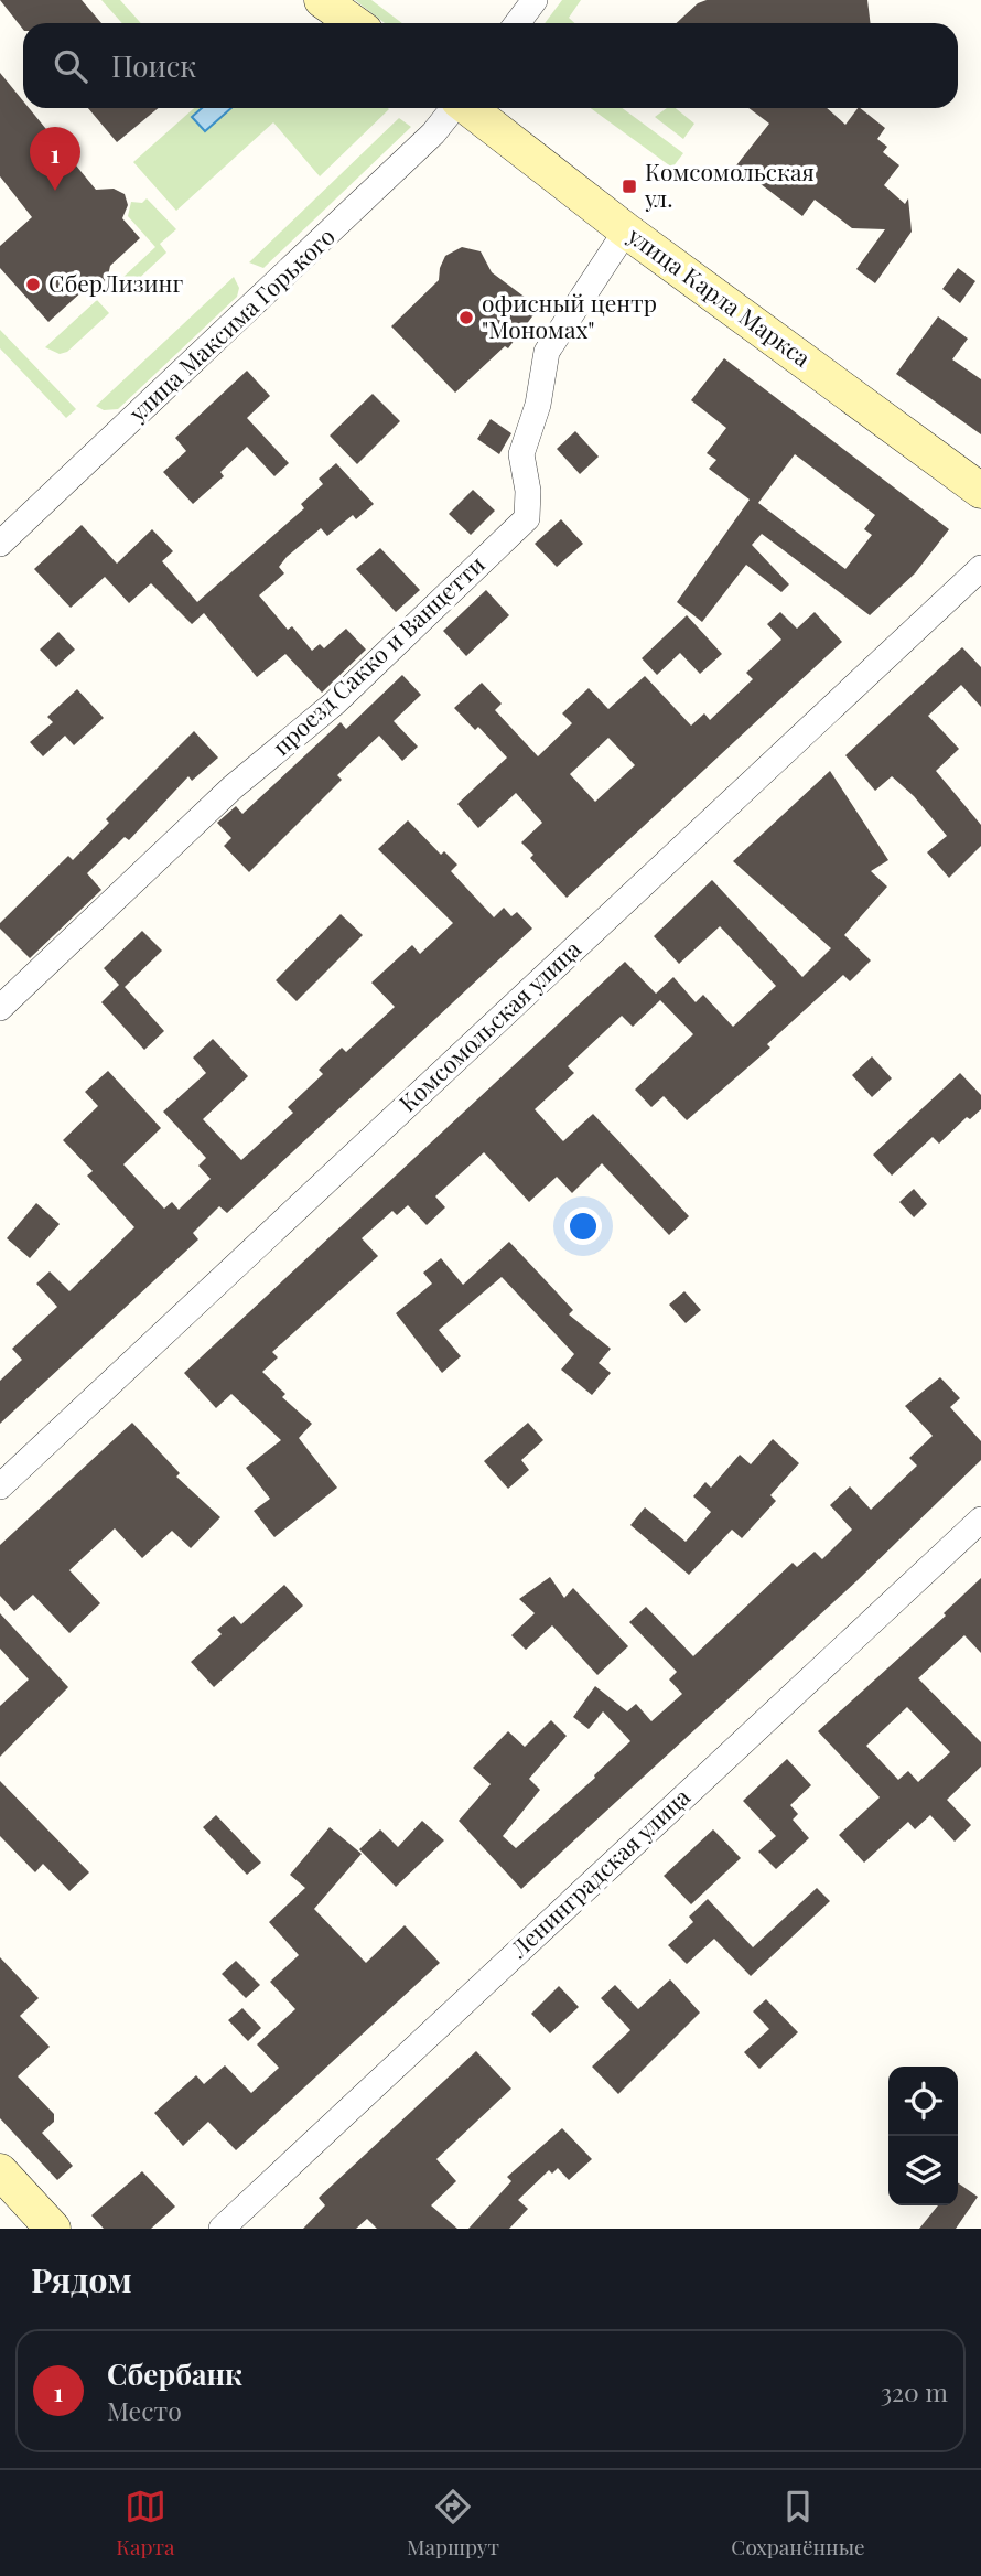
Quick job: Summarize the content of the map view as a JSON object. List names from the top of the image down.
{
  "streets": {
    "main road": ["улица Карла Маркса"],
    "street": [
      "улица Максима Горького",
      "проезд Сакко и Ванцетти",
      "Комсомольская улица",
      "Ленинградская улица"
    ]
  },
  "crossings": [
    ["улица Карла Маркса", "проезд Сакко и Ванцетти"]
  ],
  "places": {
    "transit": ["Комсомольская ул."],
    "other": ["СберЛизинг", "офисный центр \"Мономах\""]
  },
  "page": {
    "search": "Поиск",
    "pins": "1",
    "heading": "Рядом",
    "list": [
      {
        "mark": "1",
        "name": "Сбербанк",
        "note": "Место",
        "value": "320 m"
      }
    ],
    "nav": ["Карта", "Маршрут", "Сохранённые"]
  }
}
